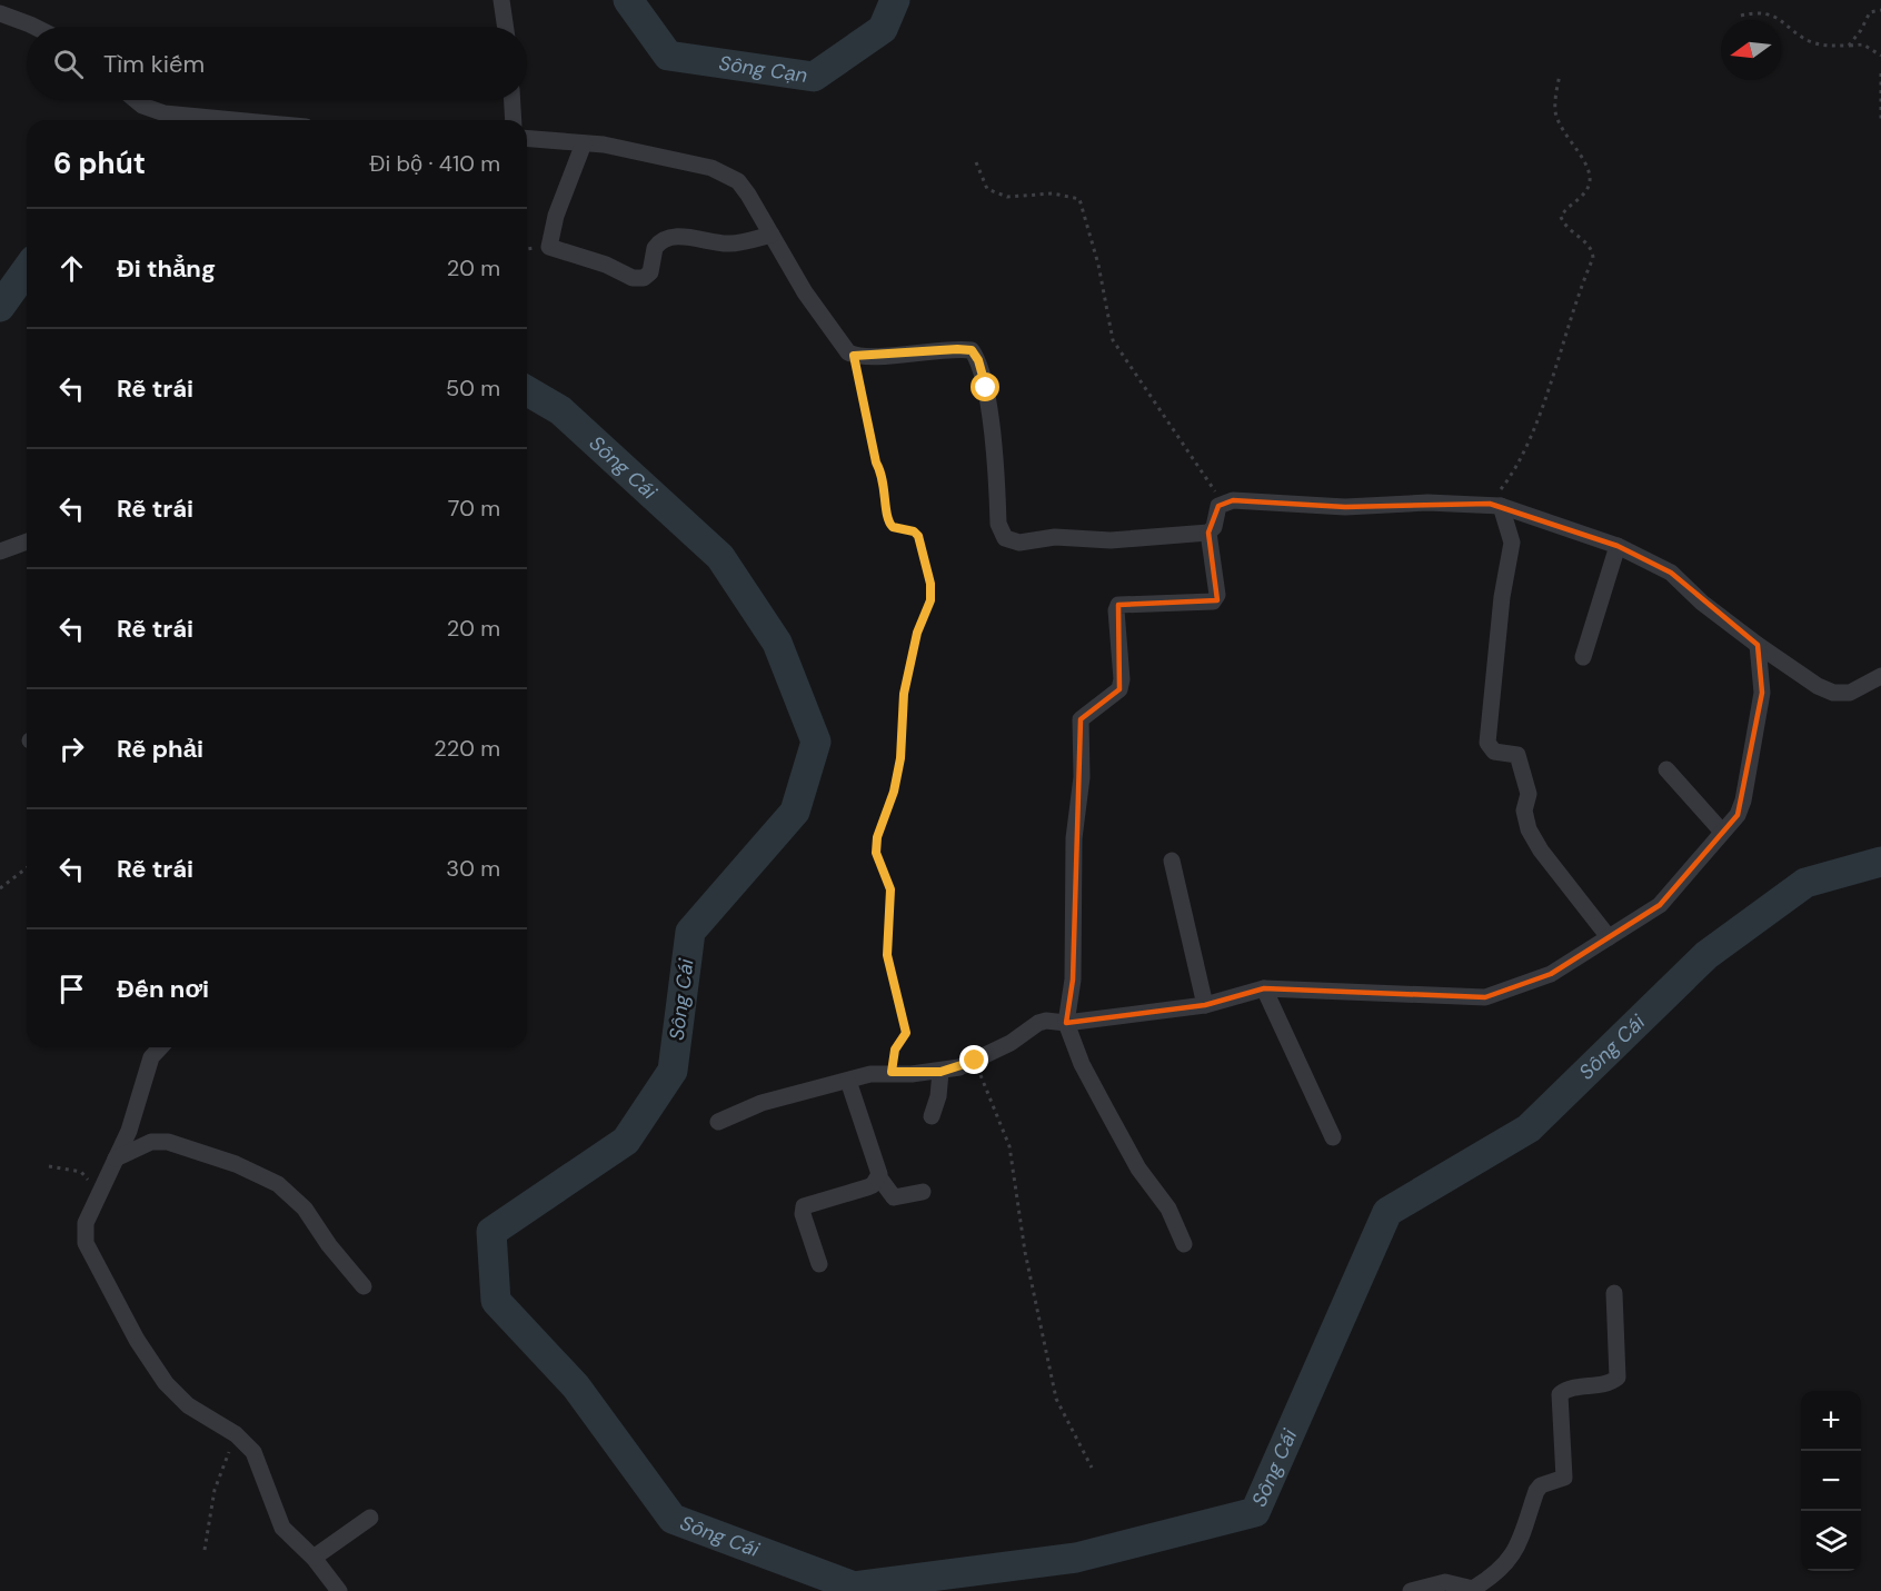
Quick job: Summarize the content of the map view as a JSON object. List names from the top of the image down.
{
  "water": ["Sông Cạn", "Sông Cái"],
  "north": "left",
  "page": {
    "search": "Tìm kiếm",
    "heading": ["6 phút", "Đi bộ · 410 m"],
    "list": [
      ["Đi thẳng", "20 m"],
      ["Rẽ trái", "50 m"],
      ["Rẽ trái", "70 m"],
      ["Rẽ trái", "20 m"],
      ["Rẽ phải", "220 m"],
      ["Rẽ trái", "30 m"],
      "Đến nơi"
    ],
    "map_buttons": ["+", "−"]
  }
}
